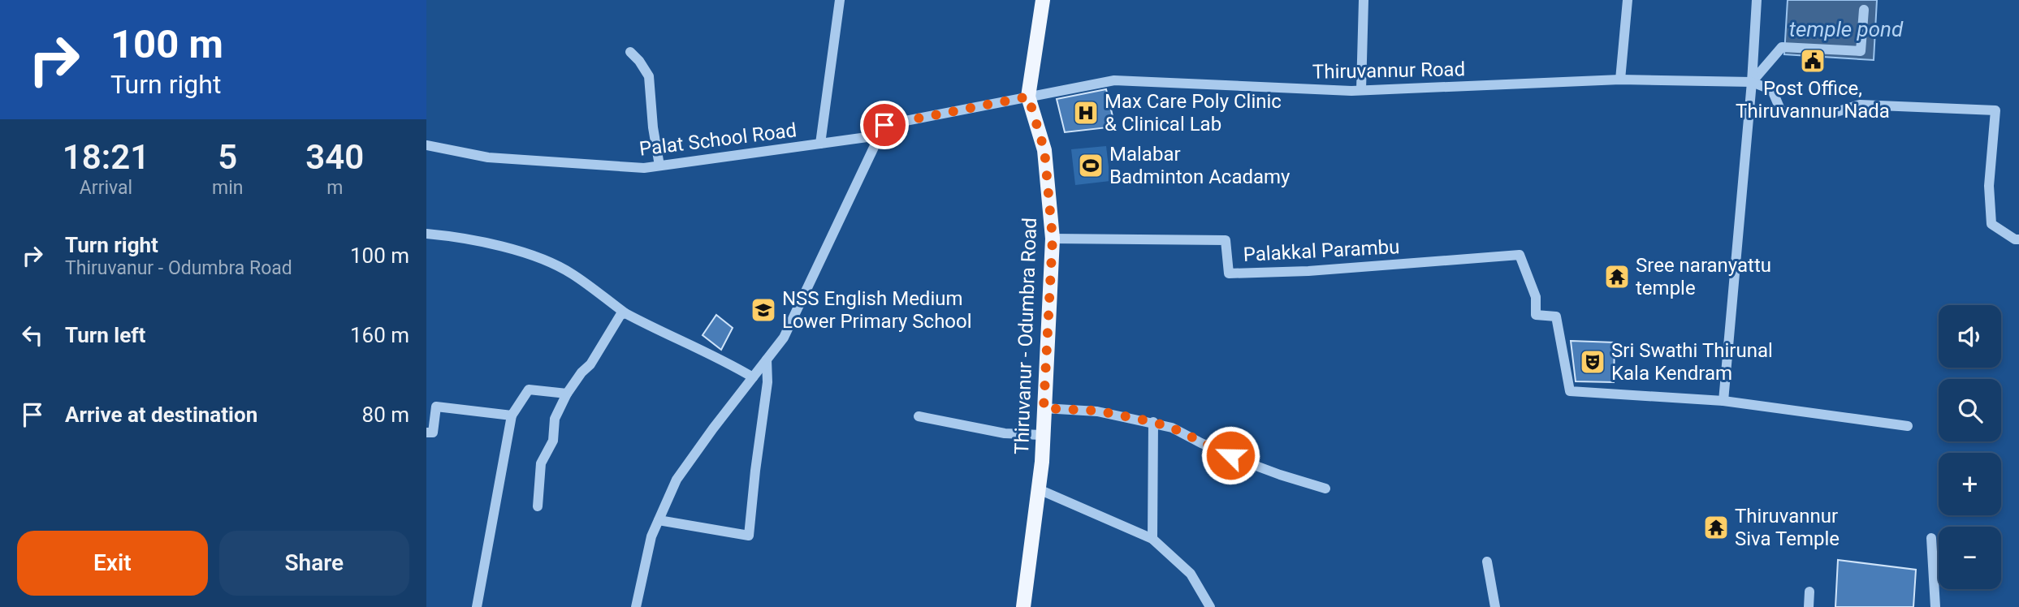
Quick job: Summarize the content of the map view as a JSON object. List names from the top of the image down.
{
  "streets": {
    "main road": ["Thiruvanur - Odumbra Road"],
    "street": ["Thiruvannur Road", "Palat School Road", "Palakkal Parambu"]
  },
  "crossings": [
    ["Thiruvannur Road", "Palat School Road"],
    ["Thiruvannur Road", "Thiruvanur - Odumbra Road"],
    ["Palakkal Parambu", "Thiruvanur - Odumbra Road"]
  ],
  "water": ["temple pond"],
  "places": {
    "public building": ["Post Office, Thiruvannur Nada"],
    "hospital": ["Max Care Poly Clinic & Clinical Lab"],
    "sports": ["Malabar Badminton Acadamy"],
    "temple": ["Sree naranyattu temple", "Thiruvannur Siva Temple"],
    "school or university": ["NSS English Medium Lower Primary School"],
    "theatre": ["Sri Swathi Thirunal Kala Kendram"]
  },
  "page": {
    "turn": ["100 m", "Turn right"],
    "eta": [
      "18:21",
      "Arrival",
      "5",
      "min",
      "340",
      "m"
    ],
    "list": [
      {
        "name": "Turn right",
        "note": "Thiruvanur - Odumbra Road",
        "value": "100 m"
      },
      {
        "name": "Turn left",
        "value": "160 m"
      },
      {
        "name": "Arrive at destination",
        "value": "80 m"
      }
    ],
    "map_buttons": ["+", "−"],
    "buttons": ["Exit", "Share"]
  }
}
